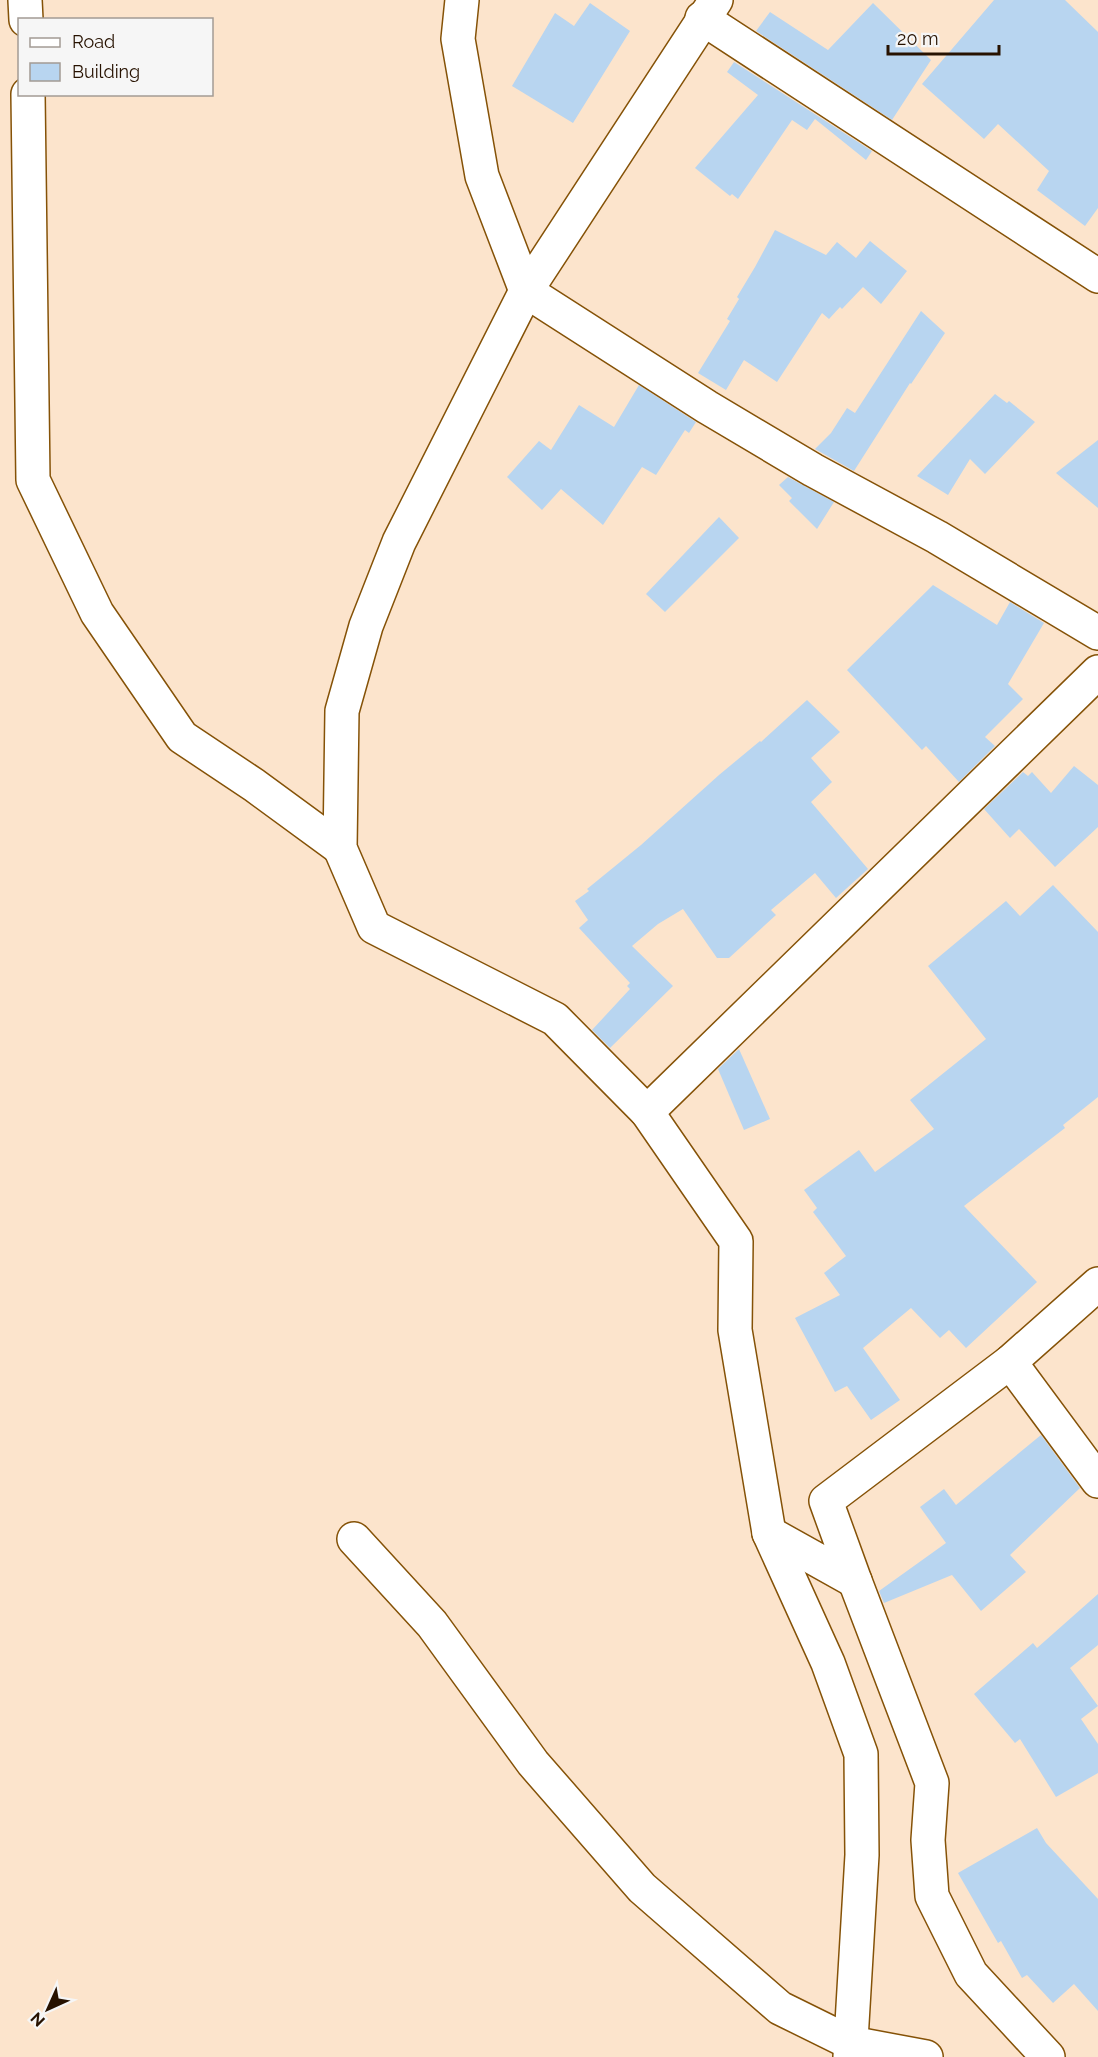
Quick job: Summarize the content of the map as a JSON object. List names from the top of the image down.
{
  "legend": ["Road", "Building"],
  "scale_bar": "20 m",
  "north": "bottom left"
}
